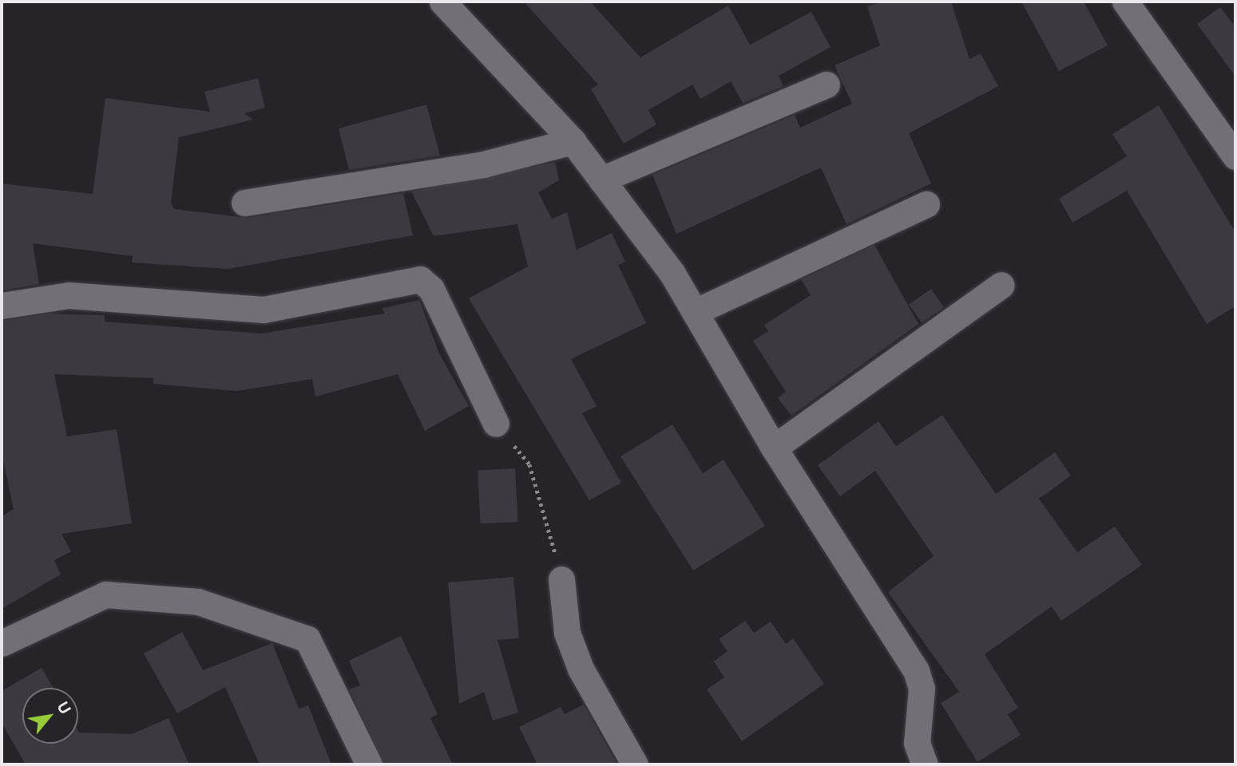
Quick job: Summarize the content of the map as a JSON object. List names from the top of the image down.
{
  "north": "top right"
}
